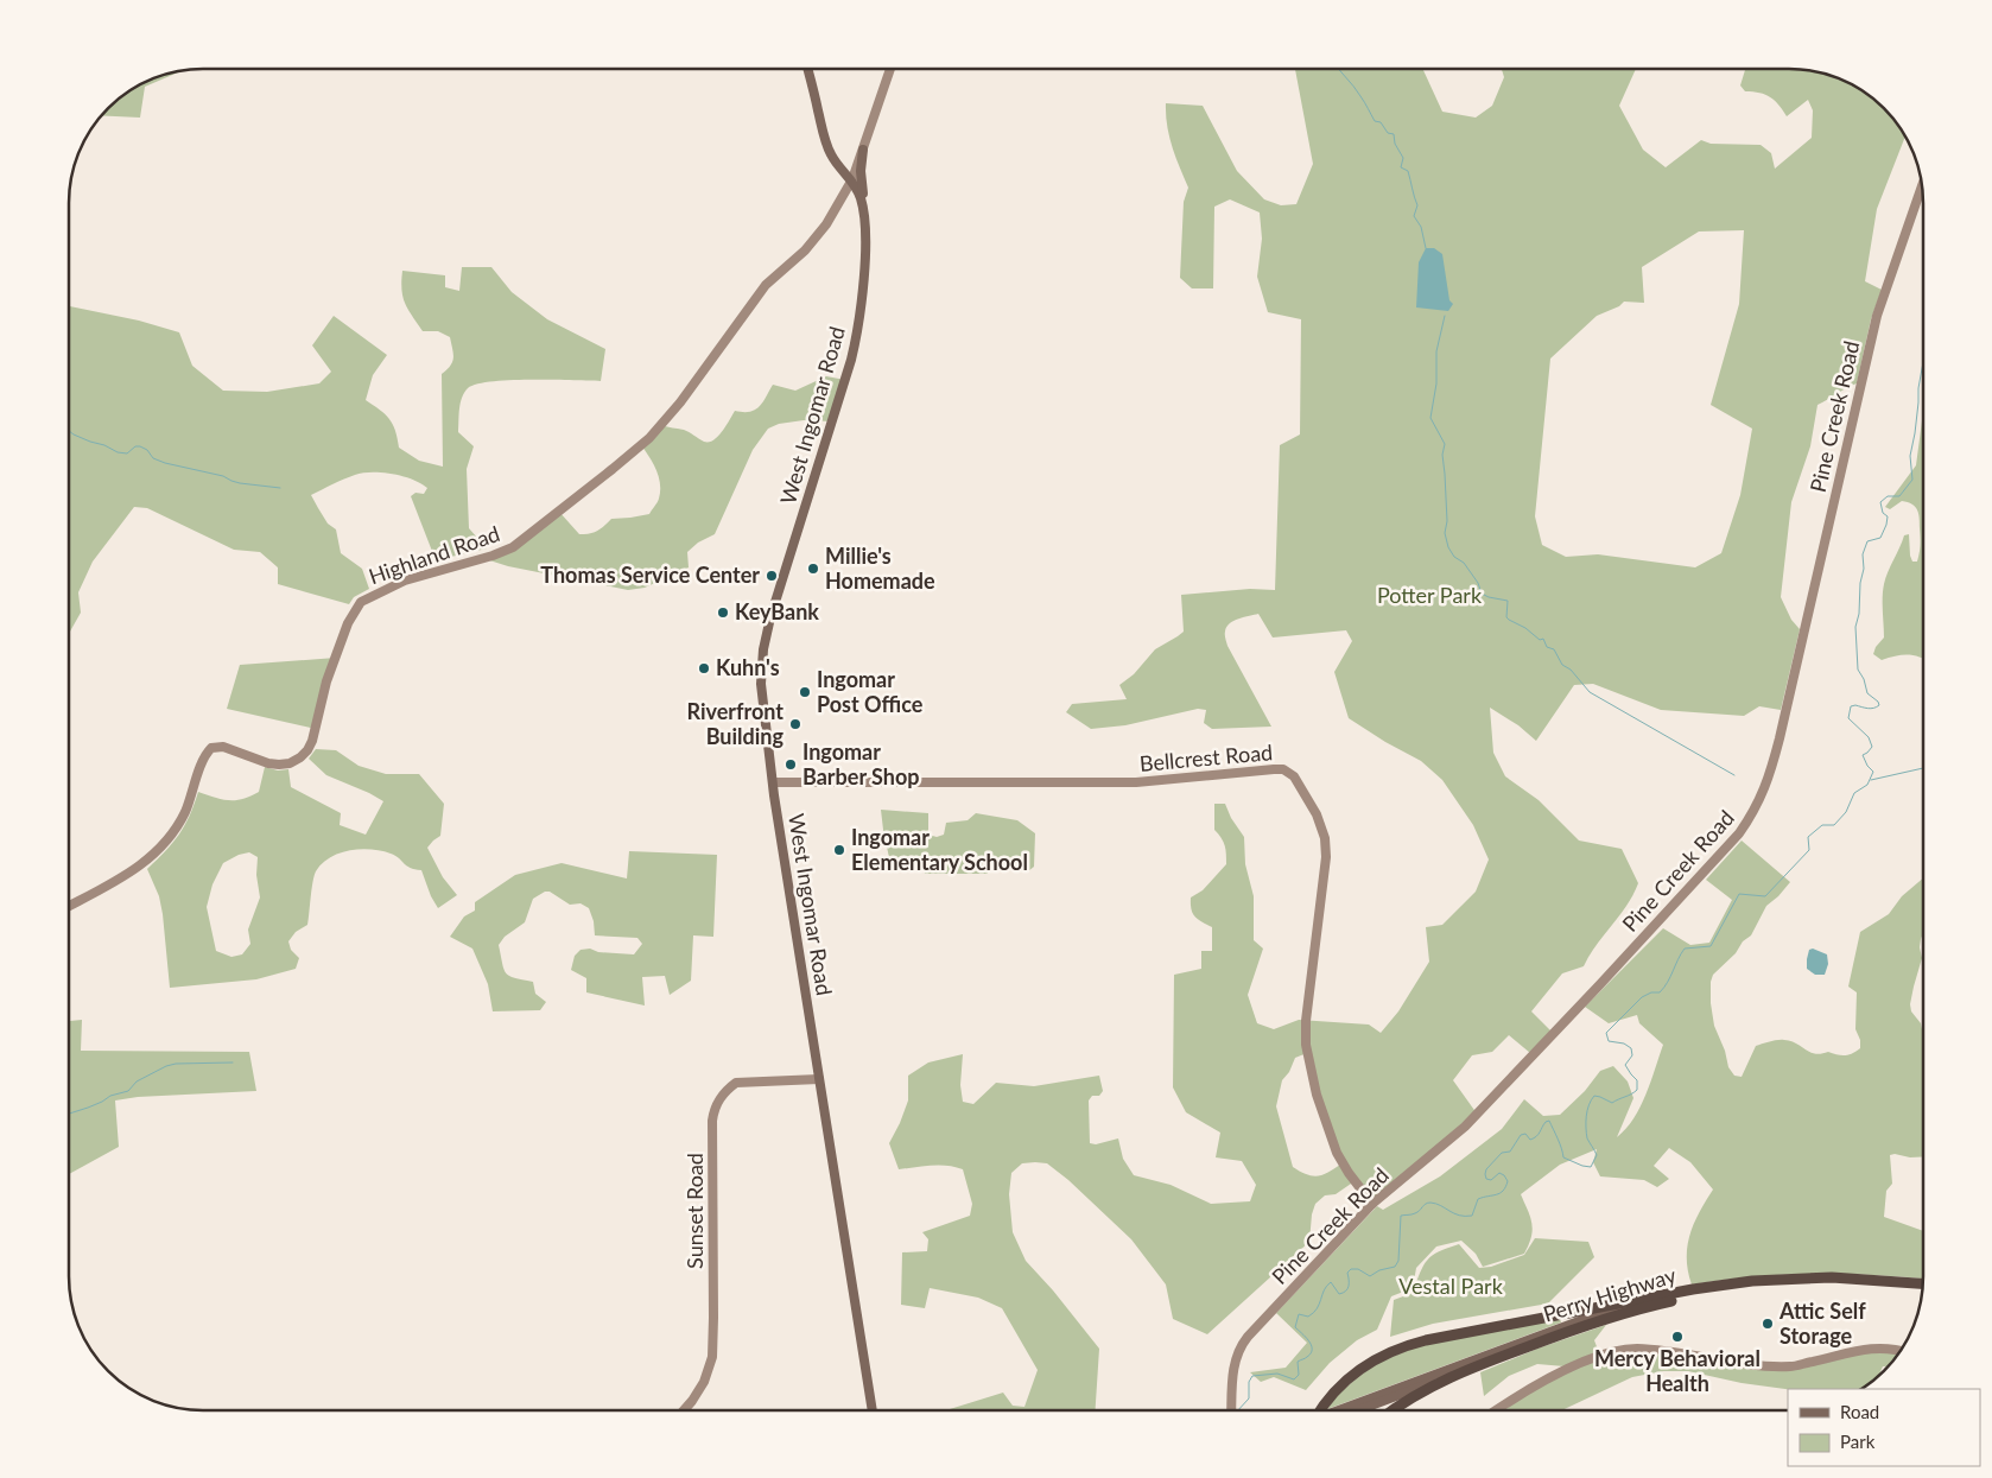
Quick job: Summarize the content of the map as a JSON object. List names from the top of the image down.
{
  "streets": {
    "highway": ["Perry Highway"],
    "main road": ["West Ingomar Road"],
    "street": [
      "Pine Creek Road",
      "Highland Road",
      "Bellcrest Road",
      "Sunset Road"
    ]
  },
  "crossings": [
    ["West Ingomar Road", "Highland Road"],
    ["West Ingomar Road", "Bellcrest Road"],
    ["West Ingomar Road", "Sunset Road"],
    ["Pine Creek Road", "Bellcrest Road"]
  ],
  "parks": ["Potter Park", "Vestal Park"],
  "places": [
    "Millie's Homemade",
    "Thomas Service Center",
    "KeyBank",
    "Kuhn's",
    "Ingomar Post Office",
    "Riverfront Building",
    "Ingomar Barber Shop",
    "Ingomar Elementary School",
    "Attic Self Storage",
    "Mercy Behavioral Health"
  ],
  "legend": ["Road", "Park"]
}
